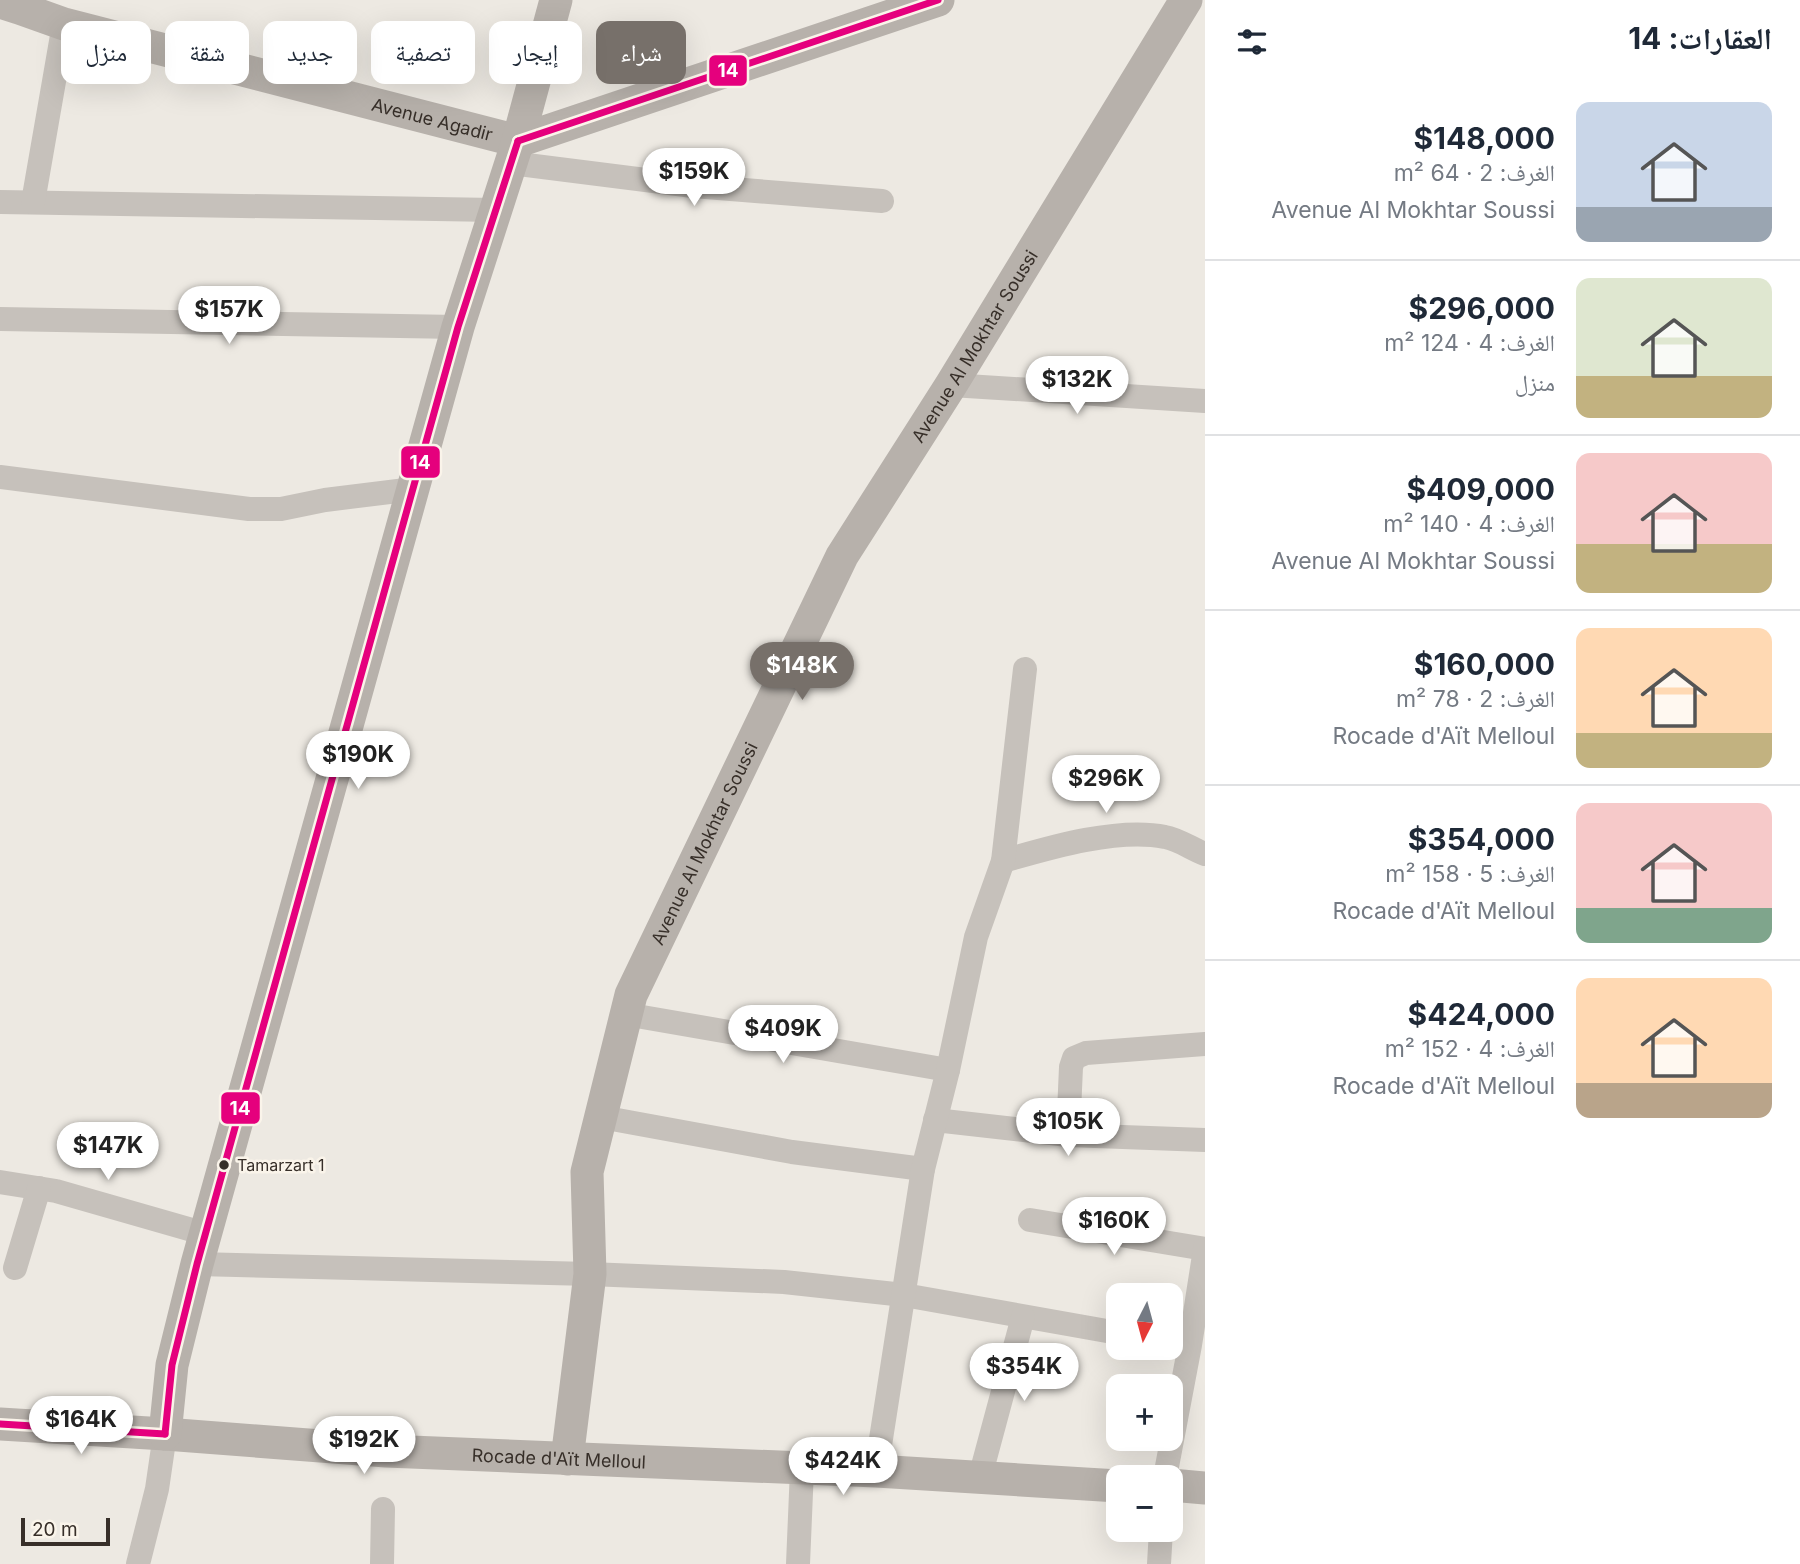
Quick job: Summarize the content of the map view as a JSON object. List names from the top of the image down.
{
  "streets": {
    "street": ["Avenue Agadir", "Avenue Al Mokhtar Soussi", "Rocade d'Aït Melloul"]
  },
  "crossings": [
    ["Avenue Al Mokhtar Soussi", "Rocade d'Aït Melloul"]
  ],
  "places": ["Tamarzart 1"],
  "lines": ["transit line 14"],
  "scale_bar": "20 m",
  "north": "bottom",
  "page": {
    "heading": "العقارات: 14",
    "chip": [
      "شراء",
      "إيجار",
      "تصفية",
      "جديد",
      "شقة",
      "منزل"
    ],
    "list": [
      {
        "name": "$148,000",
        "note": "الغرف: 2 · 64 m² · Avenue Al Mokhtar Soussi"
      },
      {
        "name": "$296,000",
        "note": "الغرف: 4 · 124 m² · منزل"
      },
      {
        "name": "$409,000",
        "note": "الغرف: 4 · 140 m² · Avenue Al Mokhtar Soussi"
      },
      {
        "name": "$160,000",
        "note": "الغرف: 2 · 78 m² · Rocade d'Aït Melloul"
      },
      {
        "name": "$354,000",
        "note": "الغرف: 5 · 158 m² · Rocade d'Aït Melloul"
      },
      {
        "name": "$424,000",
        "note": "الغرف: 4 · 152 m² · Rocade d'Aït Melloul"
      }
    ],
    "price": [
      "$159K",
      "$157K",
      "$132K",
      "$148K",
      "$190K",
      "$296K",
      "$409K",
      "$105K",
      "$147K",
      "$160K",
      "$354K",
      "$164K",
      "$192K",
      "$424K"
    ],
    "map_buttons": ["+", "−"],
    "scale": "20 m"
  }
}
